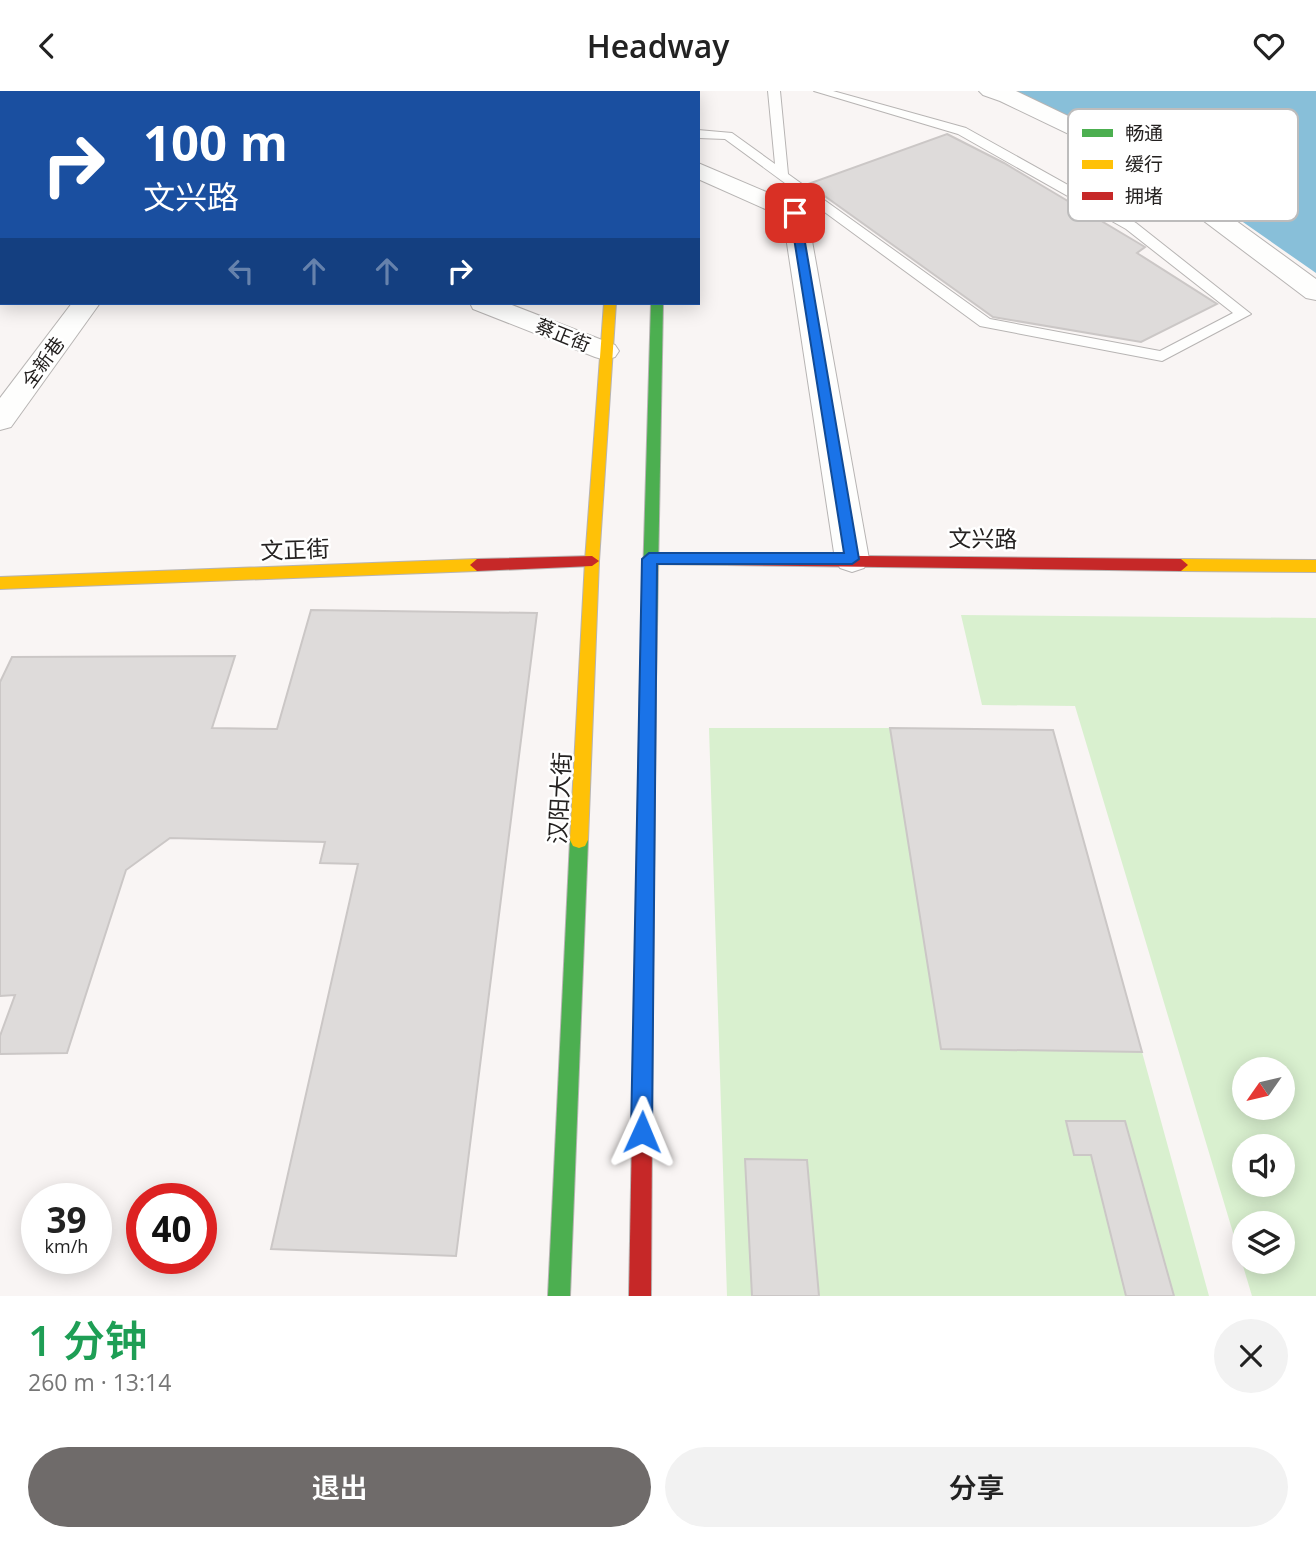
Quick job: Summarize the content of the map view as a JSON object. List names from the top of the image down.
{
  "streets": {
    "street": [
      "蔡正街",
      "全新巷",
      "文兴路",
      "文正街",
      "汉阳大街"
    ]
  },
  "crossings": [
    ["蔡正街", "汉阳大街"],
    ["文正街", "汉阳大街"]
  ],
  "legend": ["畅通", "缓行", "拥堵"],
  "north": "bottom left",
  "page": {
    "header": "Headway",
    "turn": ["100 m", "文兴路"],
    "speed": "39 km/h",
    "limit": "40",
    "heading": ["1 分钟", "260 m · 13:14"],
    "buttons": ["退出", "分享"]
  }
}
